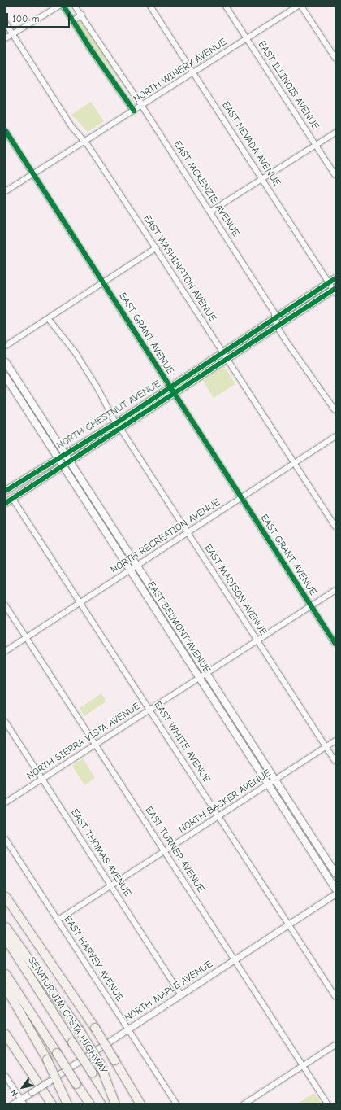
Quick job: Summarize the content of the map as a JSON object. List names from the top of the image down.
{
  "streets": {
    "highway": ["SENATOR JIM COSTA HIGHWAY"],
    "main road": ["NORTH CHESTNUT AVENUE", "EAST BELMONT AVENUE"],
    "street": [
      "NORTH WINERY AVENUE",
      "EAST ILLINOIS AVENUE",
      "EAST NEVADA AVENUE",
      "EAST MCKENZIE AVENUE",
      "EAST WASHINGTON AVENUE",
      "EAST GRANT AVENUE",
      "NORTH RECREATION AVENUE",
      "EAST MADISON AVENUE",
      "NORTH SIERRA VISTA AVENUE",
      "EAST WHITE AVENUE",
      "NORTH BACKER AVENUE",
      "EAST TURNER AVENUE",
      "EAST THOMAS AVENUE",
      "EAST HARVEY AVENUE",
      "NORTH MAPLE AVENUE"
    ]
  },
  "crossings": [
    ["NORTH WINERY AVENUE", "EAST ILLINOIS AVENUE"],
    ["NORTH WINERY AVENUE", "EAST NEVADA AVENUE"],
    ["NORTH WINERY AVENUE", "EAST MCKENZIE AVENUE"],
    ["NORTH WINERY AVENUE", "EAST WASHINGTON AVENUE"],
    ["NORTH WINERY AVENUE", "EAST GRANT AVENUE"],
    ["EAST NEVADA AVENUE", "NORTH CHESTNUT AVENUE"],
    ["EAST MCKENZIE AVENUE", "NORTH CHESTNUT AVENUE"],
    ["EAST WASHINGTON AVENUE", "NORTH CHESTNUT AVENUE"],
    ["EAST WASHINGTON AVENUE", "NORTH RECREATION AVENUE"],
    ["EAST GRANT AVENUE", "NORTH CHESTNUT AVENUE"],
    ["EAST GRANT AVENUE", "NORTH RECREATION AVENUE"],
    ["EAST GRANT AVENUE", "NORTH SIERRA VISTA AVENUE"],
    ["NORTH CHESTNUT AVENUE", "EAST MADISON AVENUE"],
    ["NORTH CHESTNUT AVENUE", "EAST BELMONT AVENUE"],
    ["NORTH CHESTNUT AVENUE", "EAST WHITE AVENUE"],
    ["NORTH RECREATION AVENUE", "EAST MADISON AVENUE"],
    ["NORTH RECREATION AVENUE", "EAST BELMONT AVENUE"],
    ["NORTH RECREATION AVENUE", "EAST WHITE AVENUE"],
    ["NORTH RECREATION AVENUE", "EAST TURNER AVENUE"],
    ["EAST MADISON AVENUE", "NORTH SIERRA VISTA AVENUE"],
    ["EAST MADISON AVENUE", "NORTH BACKER AVENUE"],
    ["EAST BELMONT AVENUE", "NORTH SIERRA VISTA AVENUE"],
    ["EAST BELMONT AVENUE", "NORTH BACKER AVENUE"],
    ["NORTH SIERRA VISTA AVENUE", "EAST WHITE AVENUE"],
    ["NORTH SIERRA VISTA AVENUE", "EAST TURNER AVENUE"],
    ["NORTH SIERRA VISTA AVENUE", "EAST THOMAS AVENUE"],
    ["EAST WHITE AVENUE", "NORTH BACKER AVENUE"],
    ["EAST WHITE AVENUE", "NORTH MAPLE AVENUE"],
    ["NORTH BACKER AVENUE", "EAST TURNER AVENUE"],
    ["NORTH BACKER AVENUE", "EAST THOMAS AVENUE"],
    ["NORTH BACKER AVENUE", "EAST HARVEY AVENUE"],
    ["EAST TURNER AVENUE", "NORTH MAPLE AVENUE"],
    ["EAST THOMAS AVENUE", "NORTH MAPLE AVENUE"],
    ["EAST HARVEY AVENUE", "NORTH MAPLE AVENUE"]
  ],
  "scale_bar": "100 m",
  "north": "bottom left"
}
